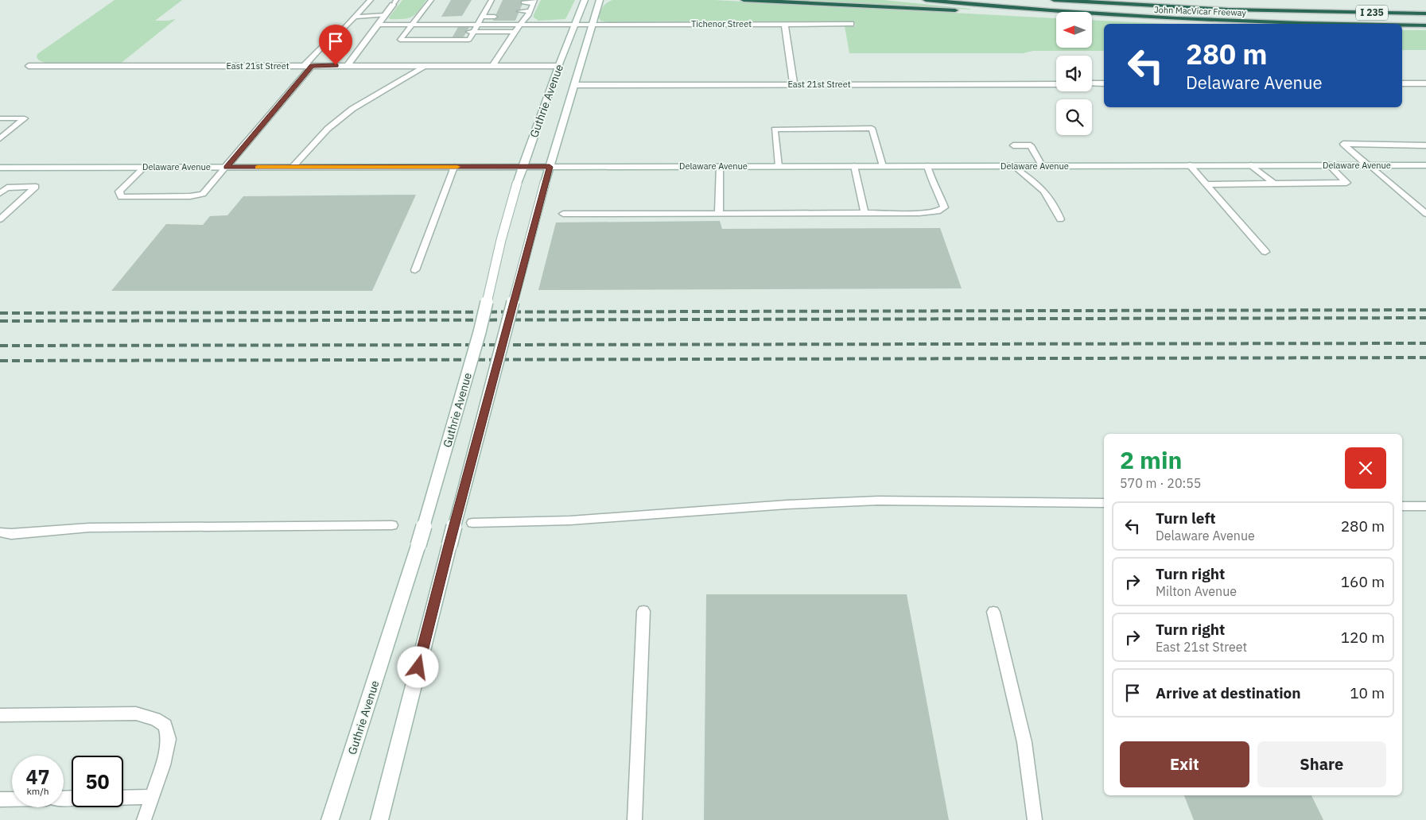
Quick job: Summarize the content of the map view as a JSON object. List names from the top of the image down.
{
  "streets": {
    "highway": ["John MacVicar Freeway", "I 235"],
    "main road": [
      "Tichenor Street",
      "East 21st Street",
      "Guthrie Avenue",
      "Delaware Avenue"
    ]
  },
  "crossings": [
    ["Tichenor Street", "Guthrie Avenue"],
    ["East 21st Street", "Guthrie Avenue"],
    ["Guthrie Avenue", "Delaware Avenue"]
  ],
  "north": "left",
  "page": {
    "turn": ["280 m", "Delaware Avenue"],
    "heading": ["2 min", "570 m · 20:55"],
    "list": [
      {
        "name": "Turn left",
        "note": "Delaware Avenue",
        "value": "280 m"
      },
      {
        "name": "Turn right",
        "note": "Milton Avenue",
        "value": "160 m"
      },
      {
        "name": "Turn right",
        "note": "East 21st Street",
        "value": "120 m"
      },
      {
        "name": "Arrive at destination",
        "value": "10 m"
      }
    ],
    "buttons": ["Exit", "Share"],
    "speed": "47 km/h",
    "limit": "50"
  }
}
